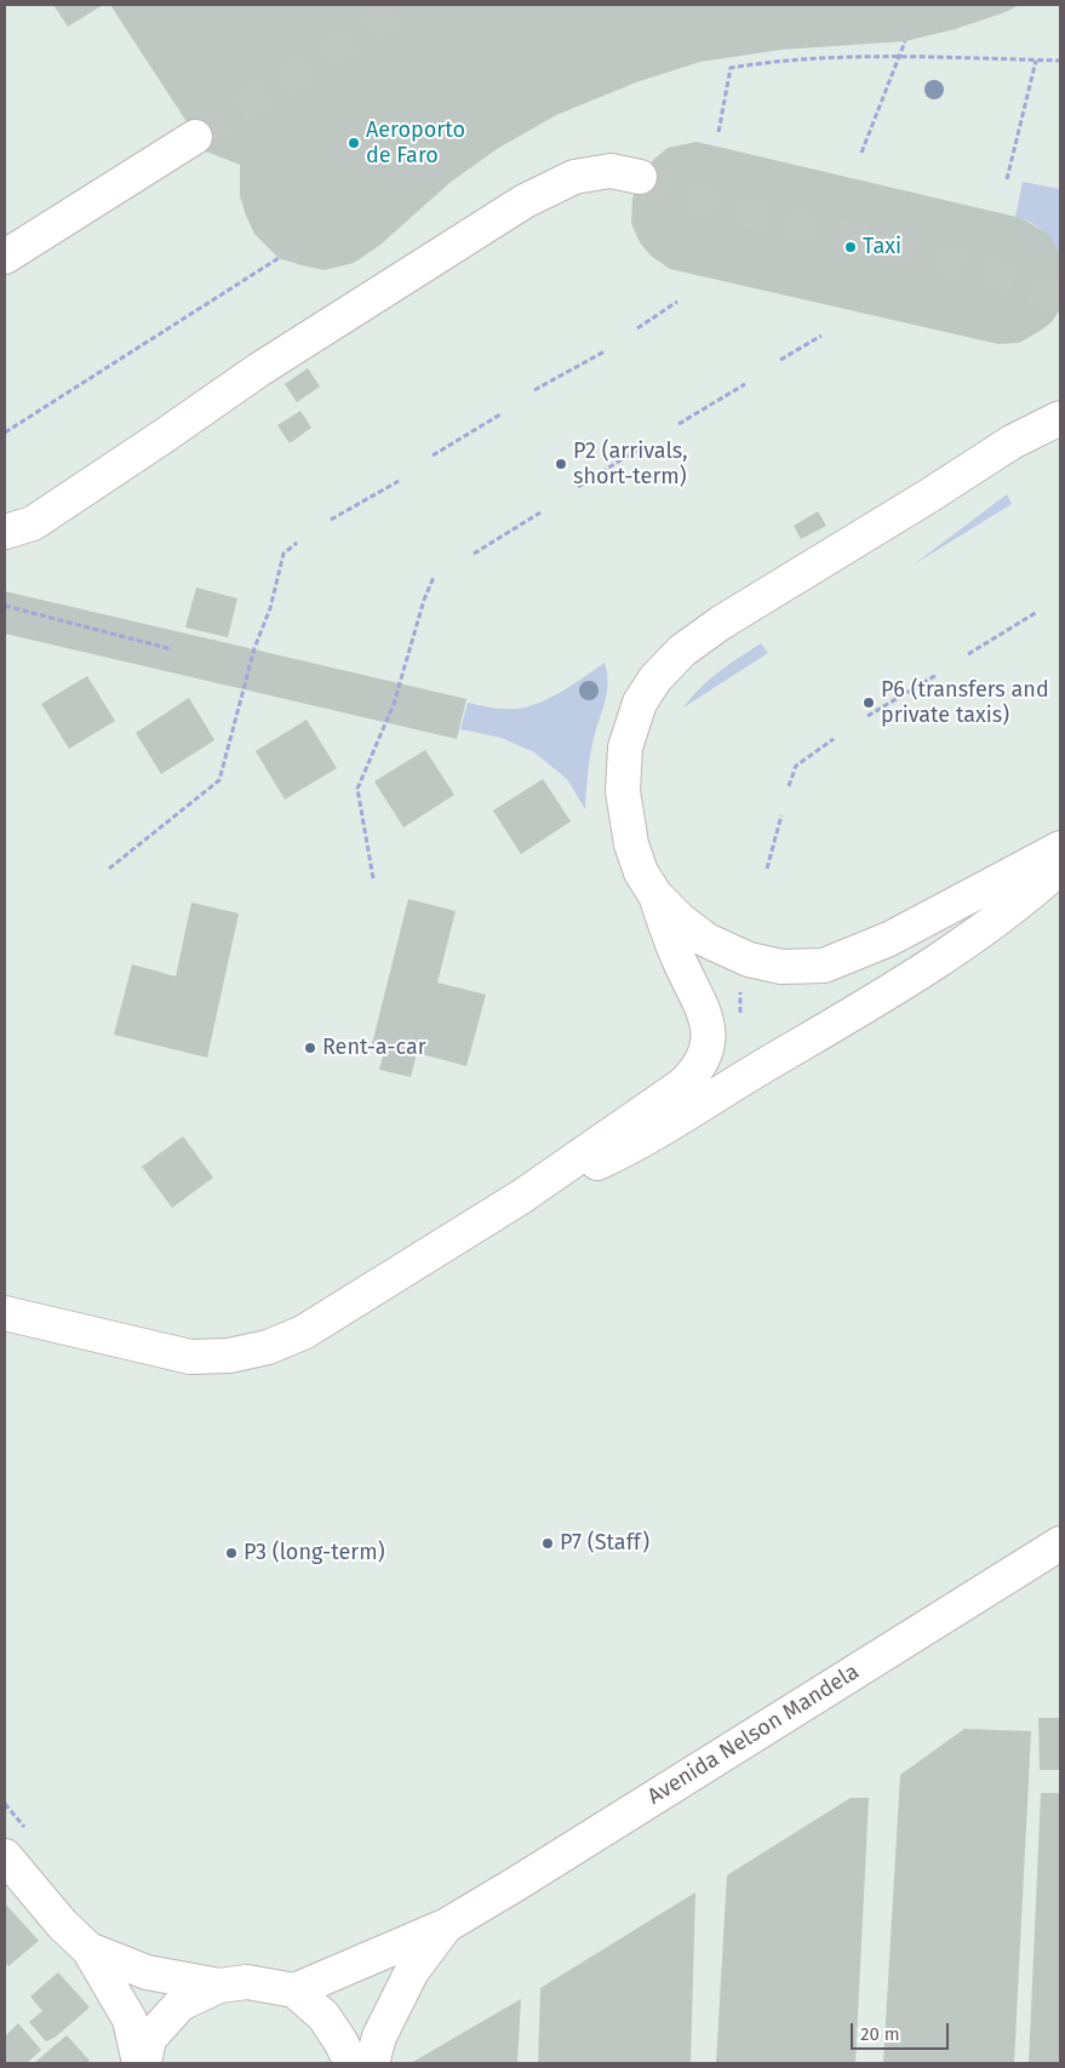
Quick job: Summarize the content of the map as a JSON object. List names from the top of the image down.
{
  "streets": {
    "street": ["Avenida Nelson Mandela"]
  },
  "places": [
    "Aeroporto de Faro",
    "Taxi",
    "P2 (arrivals, short-term)",
    "P6 (transfers and private taxis)",
    "Rent-a-car",
    "P7 (Staff)",
    "P3 (long-term)"
  ],
  "scale_bar": "20 m"
}
